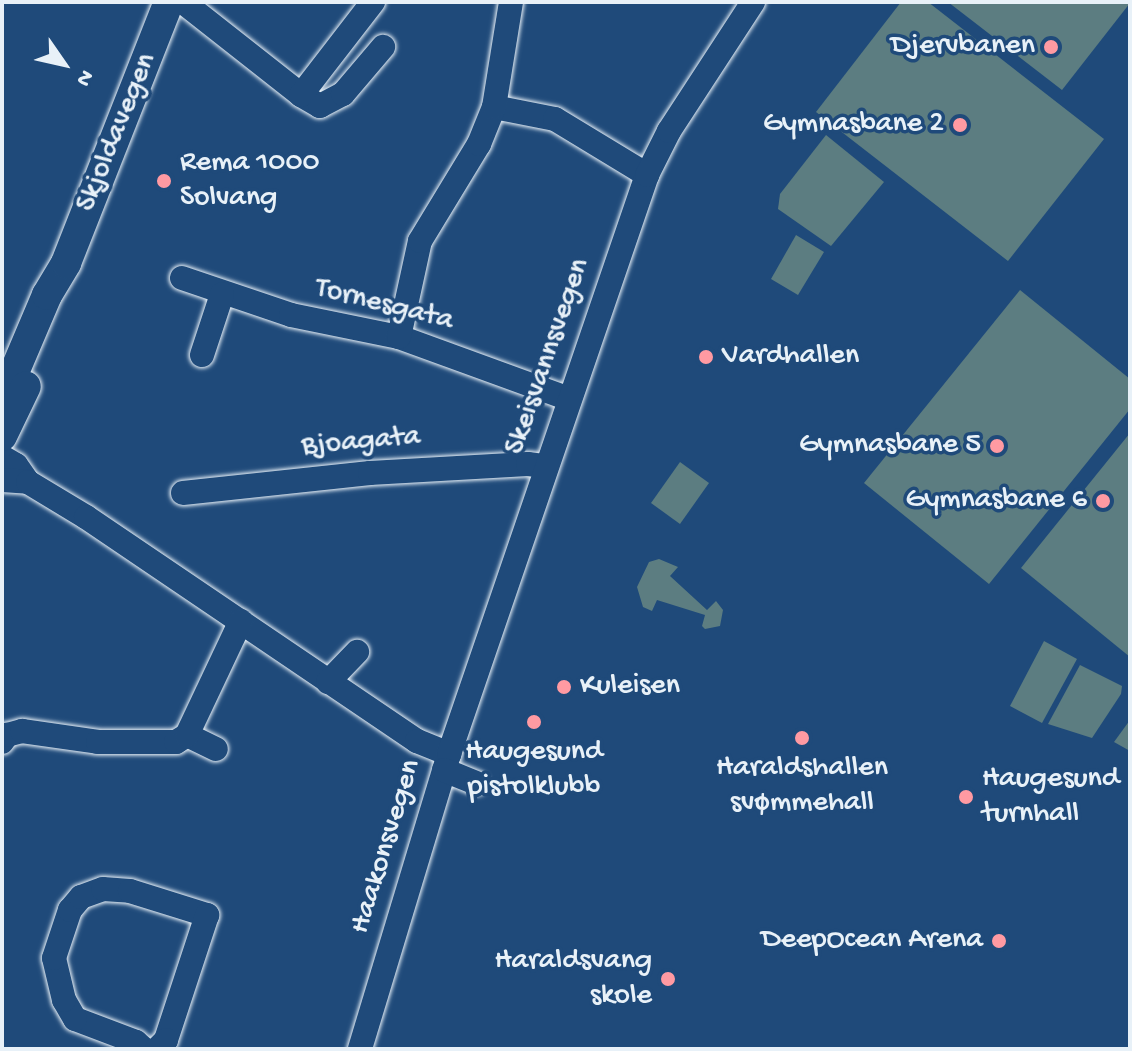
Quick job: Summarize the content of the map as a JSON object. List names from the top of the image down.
{
  "streets": {
    "main road": ["Skjoldavegen"],
    "street": [
      "Tornesgata",
      "Skeisvannsvegen",
      "Bjoagata",
      "Haakonsvegen"
    ]
  },
  "crossings": [
    ["Tornesgata", "Skeisvannsvegen"],
    ["Skeisvannsvegen", "Bjoagata"],
    ["Skeisvannsvegen", "Haakonsvegen"]
  ],
  "places": [
    "Djervbanen",
    "Gymnasbane 2",
    "Rema 1000 Solvang",
    "Vardhallen",
    "Gymnasbane 5",
    "Gymnasbane 6",
    "Kuleisen",
    "Haugesund pistolklubb",
    "Haraldshallen svømmehall",
    "Haugesund turnhall",
    "DeepOcean Arena",
    "Haraldsvang skole"
  ],
  "north": "bottom right"
}
